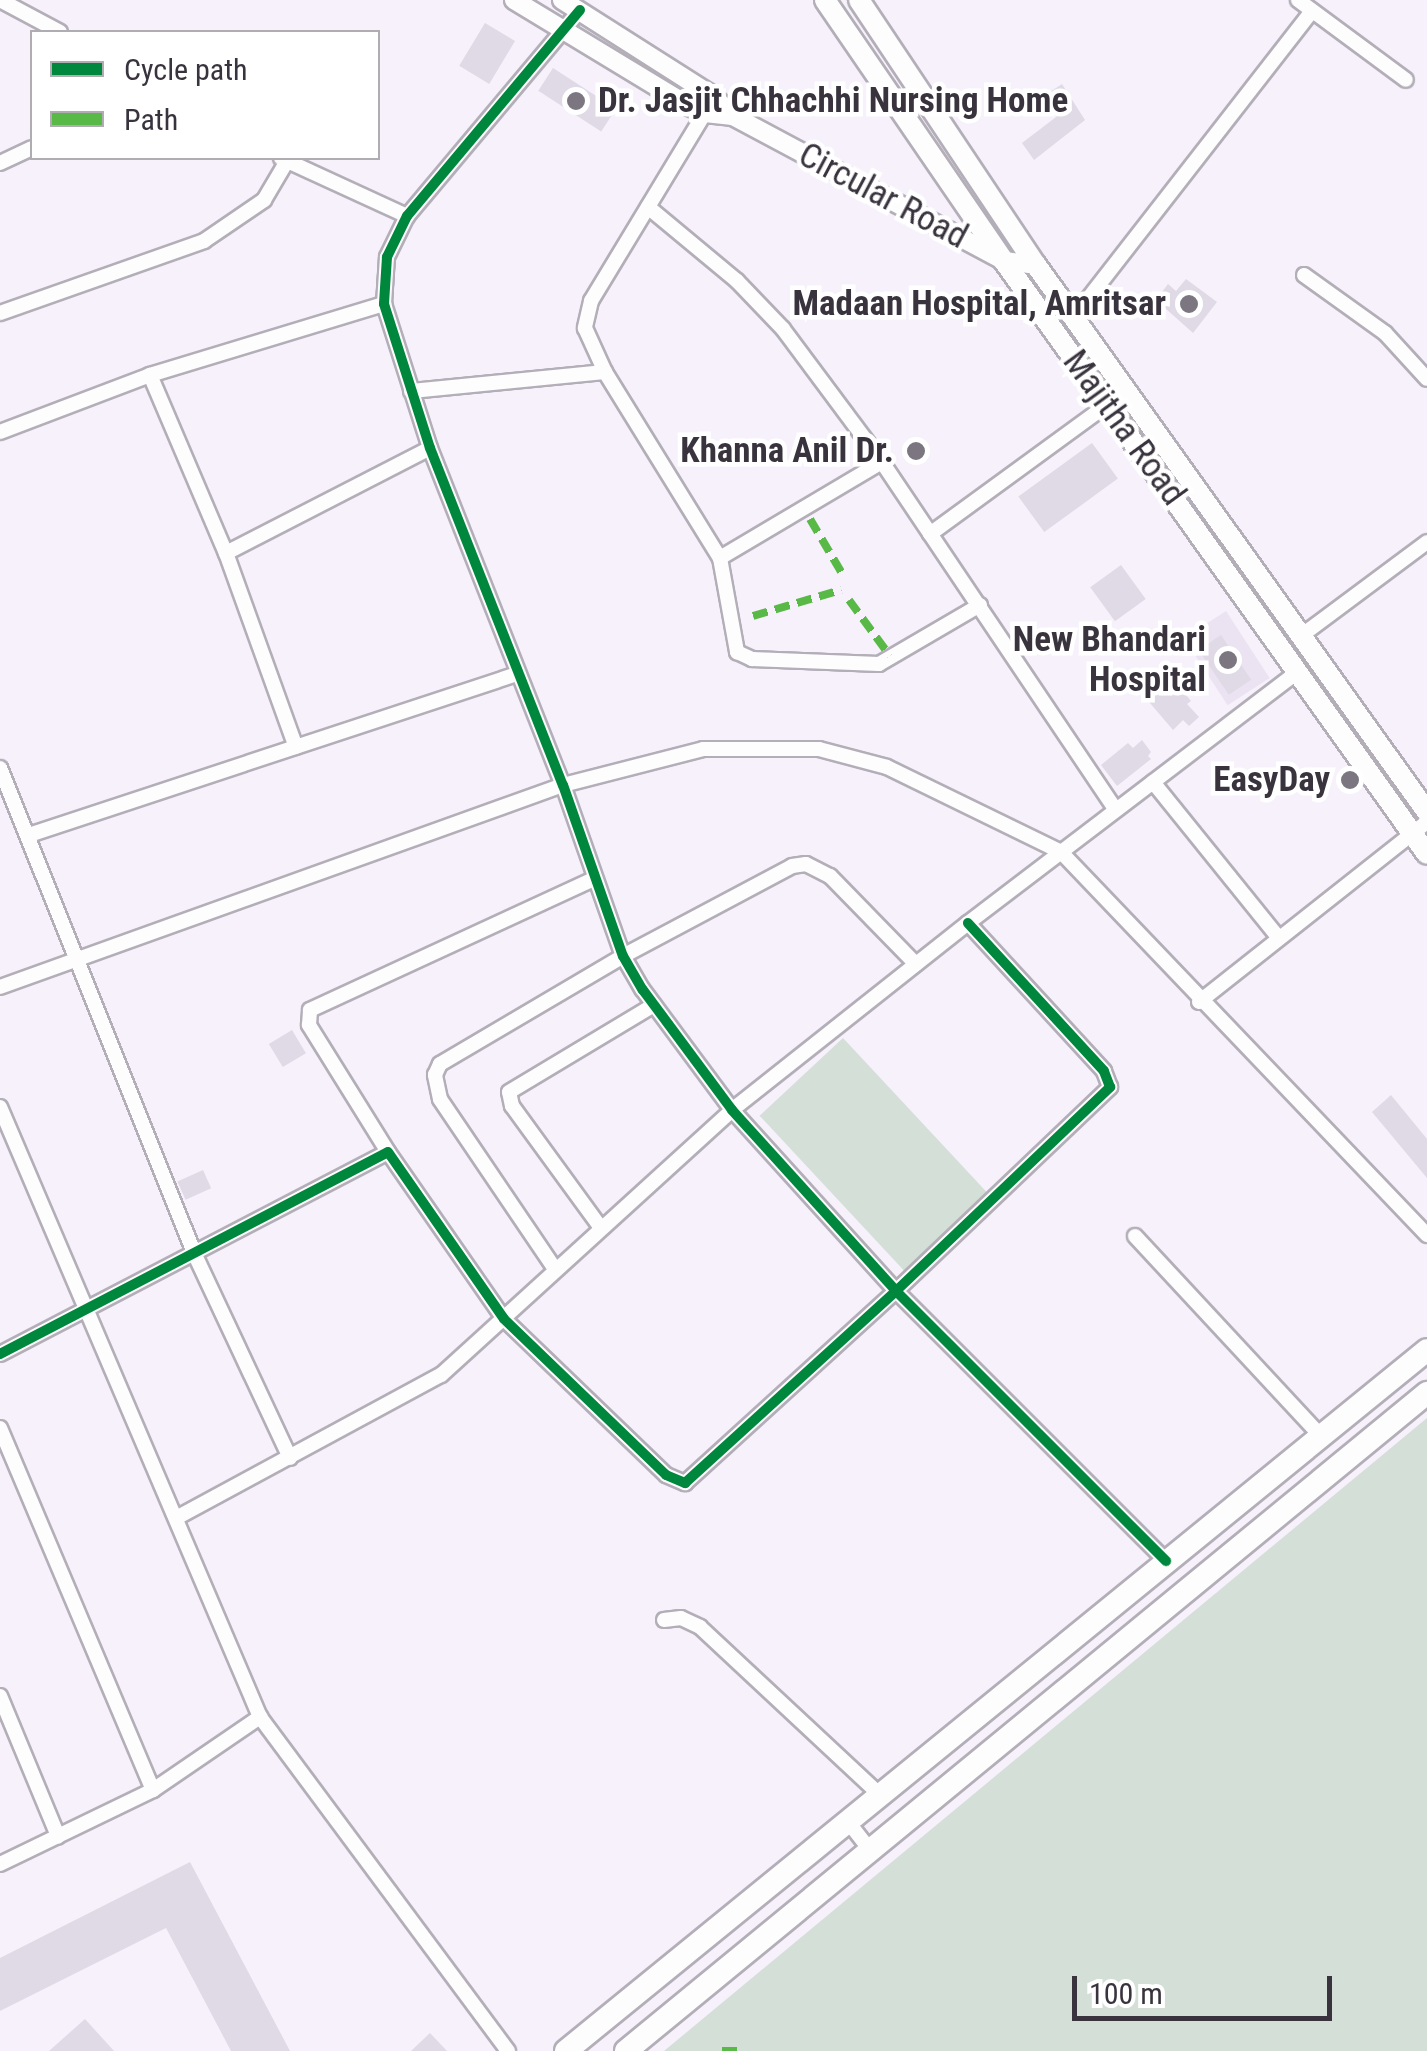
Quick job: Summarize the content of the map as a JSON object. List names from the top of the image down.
{
  "streets": {
    "main road": ["Majitha Road"],
    "street": ["Circular Road"]
  },
  "crossings": [
    ["Circular Road", "Majitha Road"]
  ],
  "places": [
    "Dr. Jasjit Chhachhi Nursing Home",
    "Madaan Hospital, Amritsar",
    "Khanna Anil Dr.",
    "New Bhandari Hospital",
    "EasyDay"
  ],
  "legend": ["Cycle path", "Path"],
  "scale_bar": "100 m"
}
